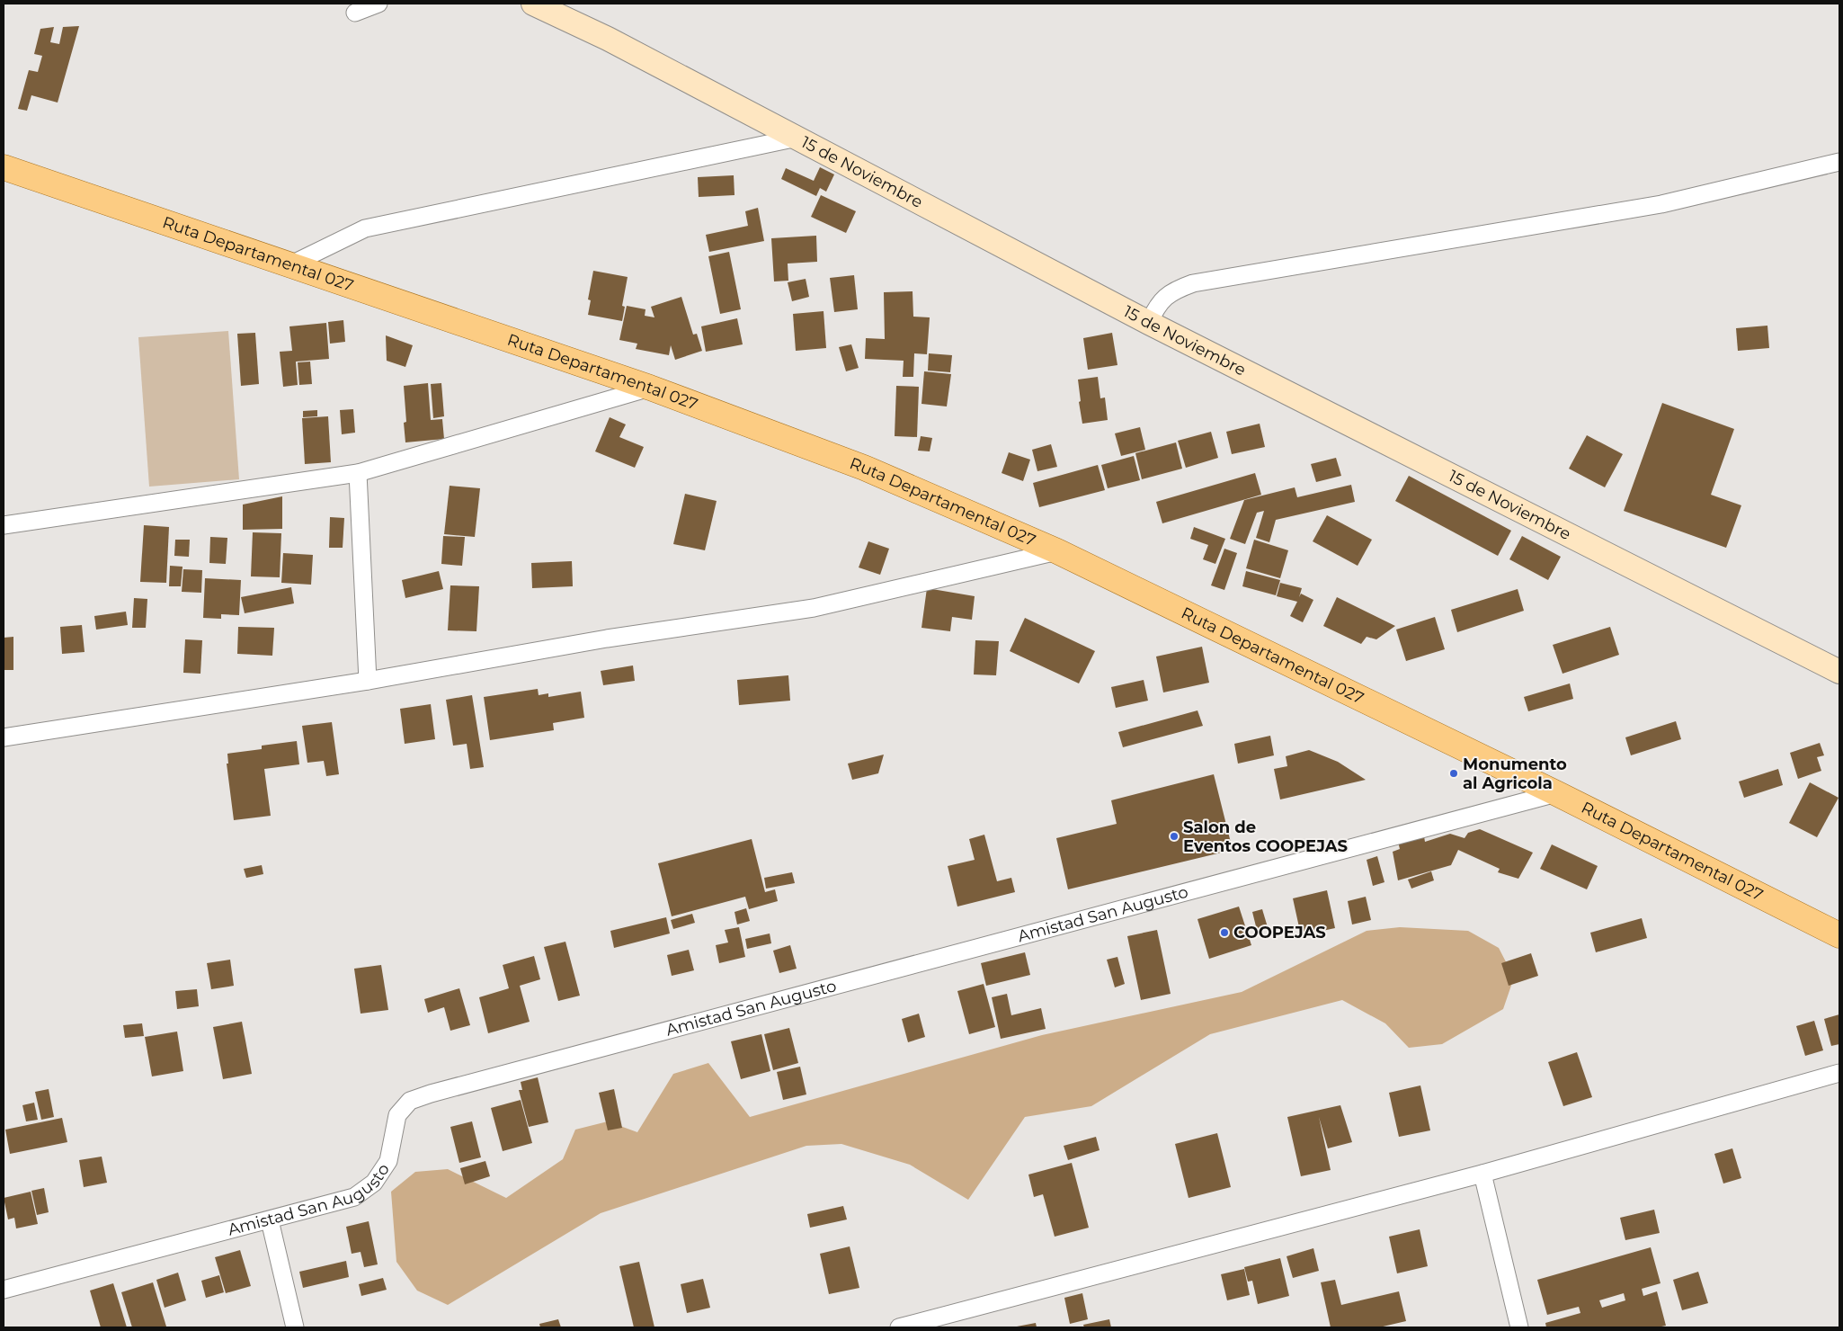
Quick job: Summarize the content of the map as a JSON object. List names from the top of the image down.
{
  "streets": {
    "main road": ["Ruta Departamental 027"],
    "street": ["15 de Noviembre", "Amistad San Augusto"]
  },
  "crossings": [
    ["Ruta Departamental 027", "Amistad San Augusto"]
  ],
  "places": ["Monumento al Agricola", "Salon de Eventos COOPEJAS", "COOPEJAS"]
}
